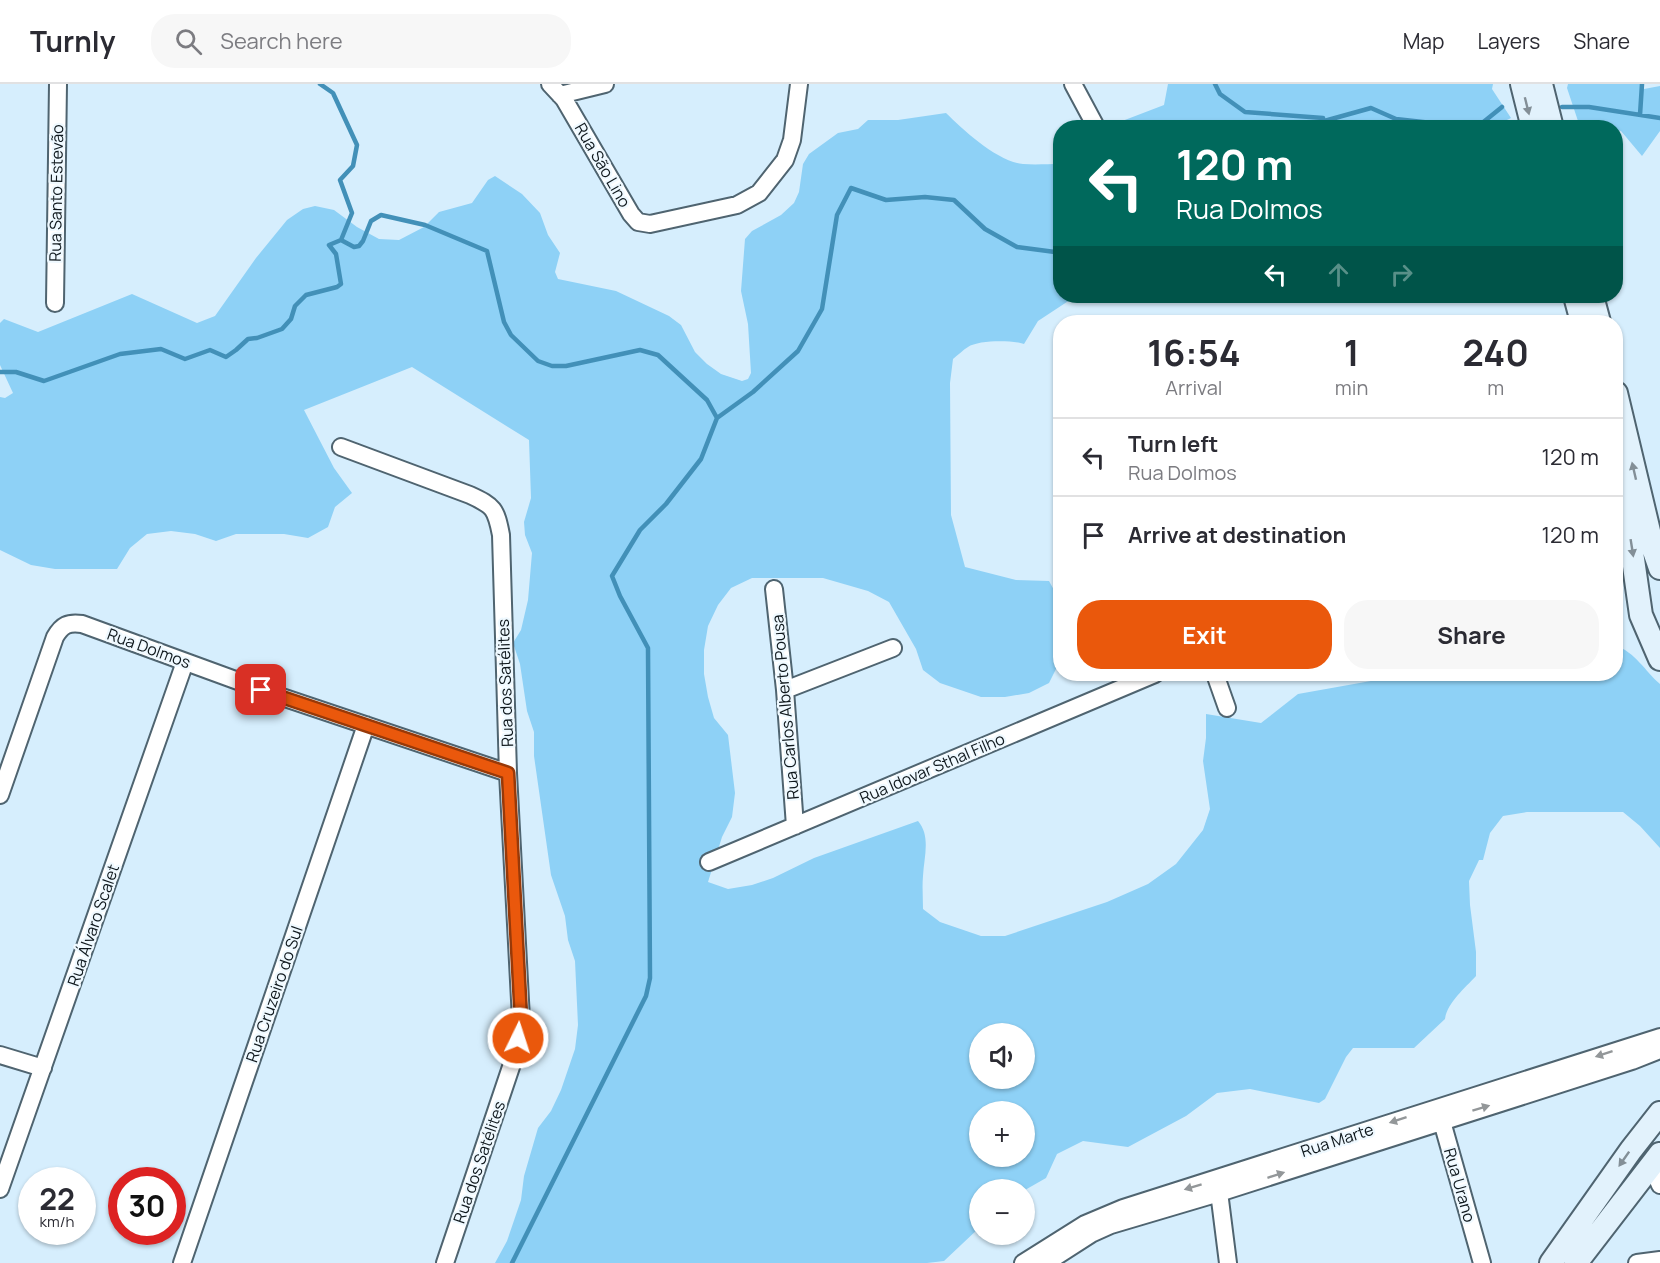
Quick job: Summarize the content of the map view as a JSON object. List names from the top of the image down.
{
  "streets": {
    "street": [
      "Rua São Lino",
      "Rua Santo Estevão",
      "Rua Dolmos",
      "Rua dos Satélites",
      "Rua Carlos Alberto Pousa",
      "Rua Idovar Sthal Filho",
      "Rua Álvaro Scalet",
      "Rua Cruzeiro do Sul",
      "Rua Marte",
      "Rua Urano"
    ]
  },
  "crossings": [
    ["Rua Dolmos", "Rua Álvaro Scalet"],
    ["Rua Carlos Alberto Pousa", "Rua Idovar Sthal Filho"],
    ["Rua Marte", "Rua Urano"]
  ],
  "page": {
    "header": "Turnly",
    "search": "Search here",
    "nav": ["Map", "Layers", "Share"],
    "turn": ["120 m", "Rua Dolmos"],
    "eta": [
      "16:54",
      "Arrival",
      "1",
      "min",
      "240",
      "m"
    ],
    "list": [
      {
        "name": "Turn left",
        "note": "Rua Dolmos",
        "value": "120 m"
      },
      {
        "name": "Arrive at destination",
        "value": "120 m"
      }
    ],
    "buttons": ["Exit", "Share"],
    "map_buttons": ["+", "−"],
    "speed": "22 km/h",
    "limit": "30"
  }
}
